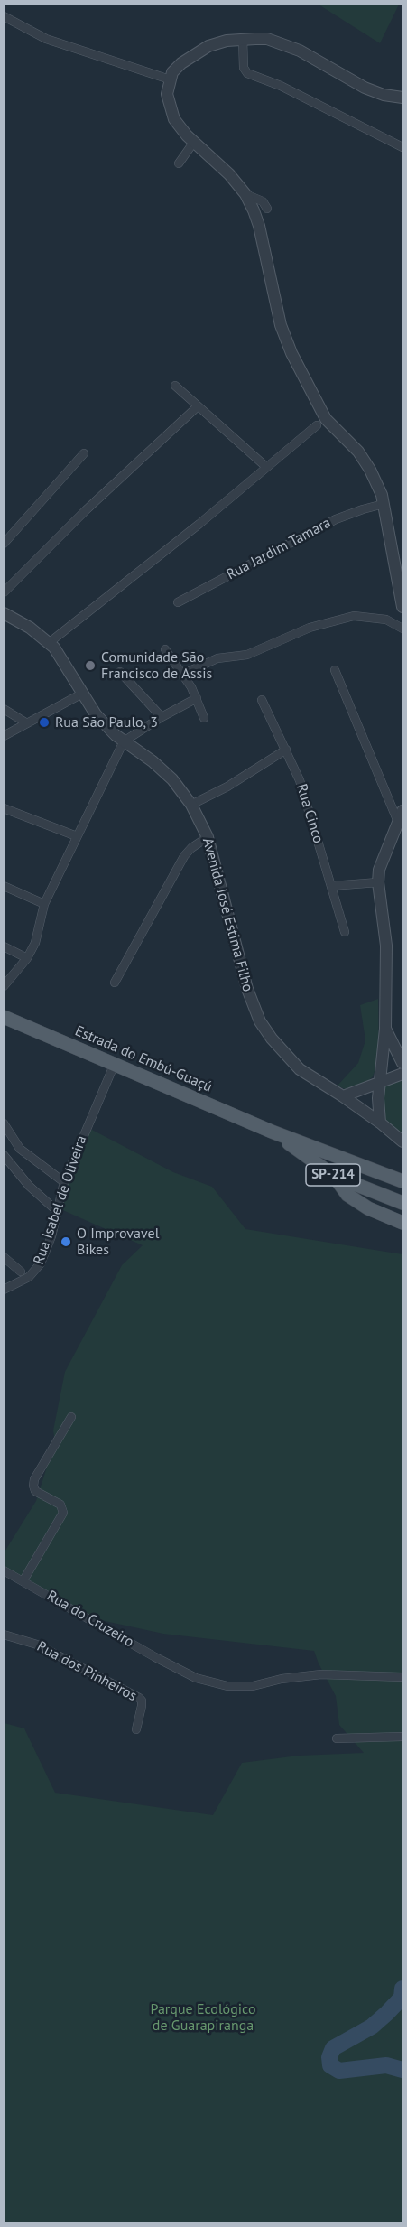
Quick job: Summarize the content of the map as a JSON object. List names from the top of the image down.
{
  "streets": {
    "main road": ["Estrada do Embú-Guaçú", "SP-214"],
    "street": [
      "Rua Jardim Tamara",
      "Rua Cinco",
      "Avenida José Estima Filho",
      "Rua Isabel de Oliveira",
      "Rua do Cruzeiro",
      "Rua dos Pinheiros"
    ]
  },
  "crossings": [
    ["Estrada do Embú-Guaçú", "Rua Isabel de Oliveira"]
  ],
  "parks": ["Parque Ecológico de Guarapiranga"],
  "places": ["Comunidade São Francisco de Assis", "Rua São Paulo, 3", "O Improvavel Bikes"]
}
